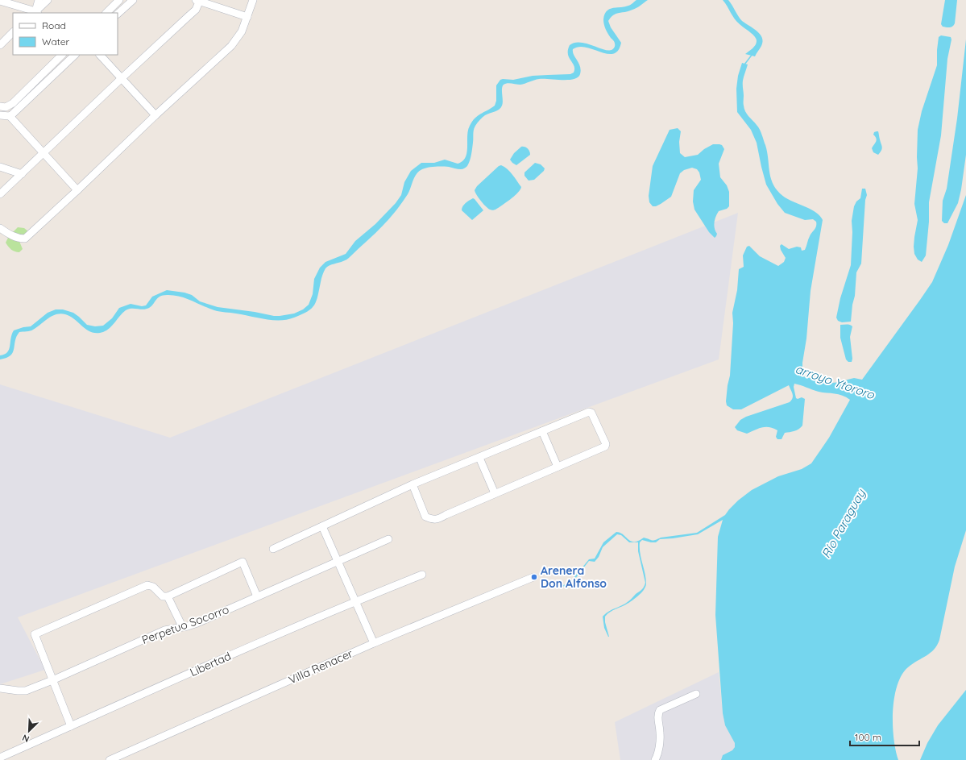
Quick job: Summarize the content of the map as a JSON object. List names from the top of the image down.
{
  "streets": {
    "street": ["Perpetuo Socorro", "Libertad", "Villa Renacer"]
  },
  "water": ["arroyo Ytororo", "Río Paraguay"],
  "places": ["Arenera Don Alfonso"],
  "legend": ["Road", "Water"],
  "scale_bar": "100 m",
  "north": "bottom left"
}
